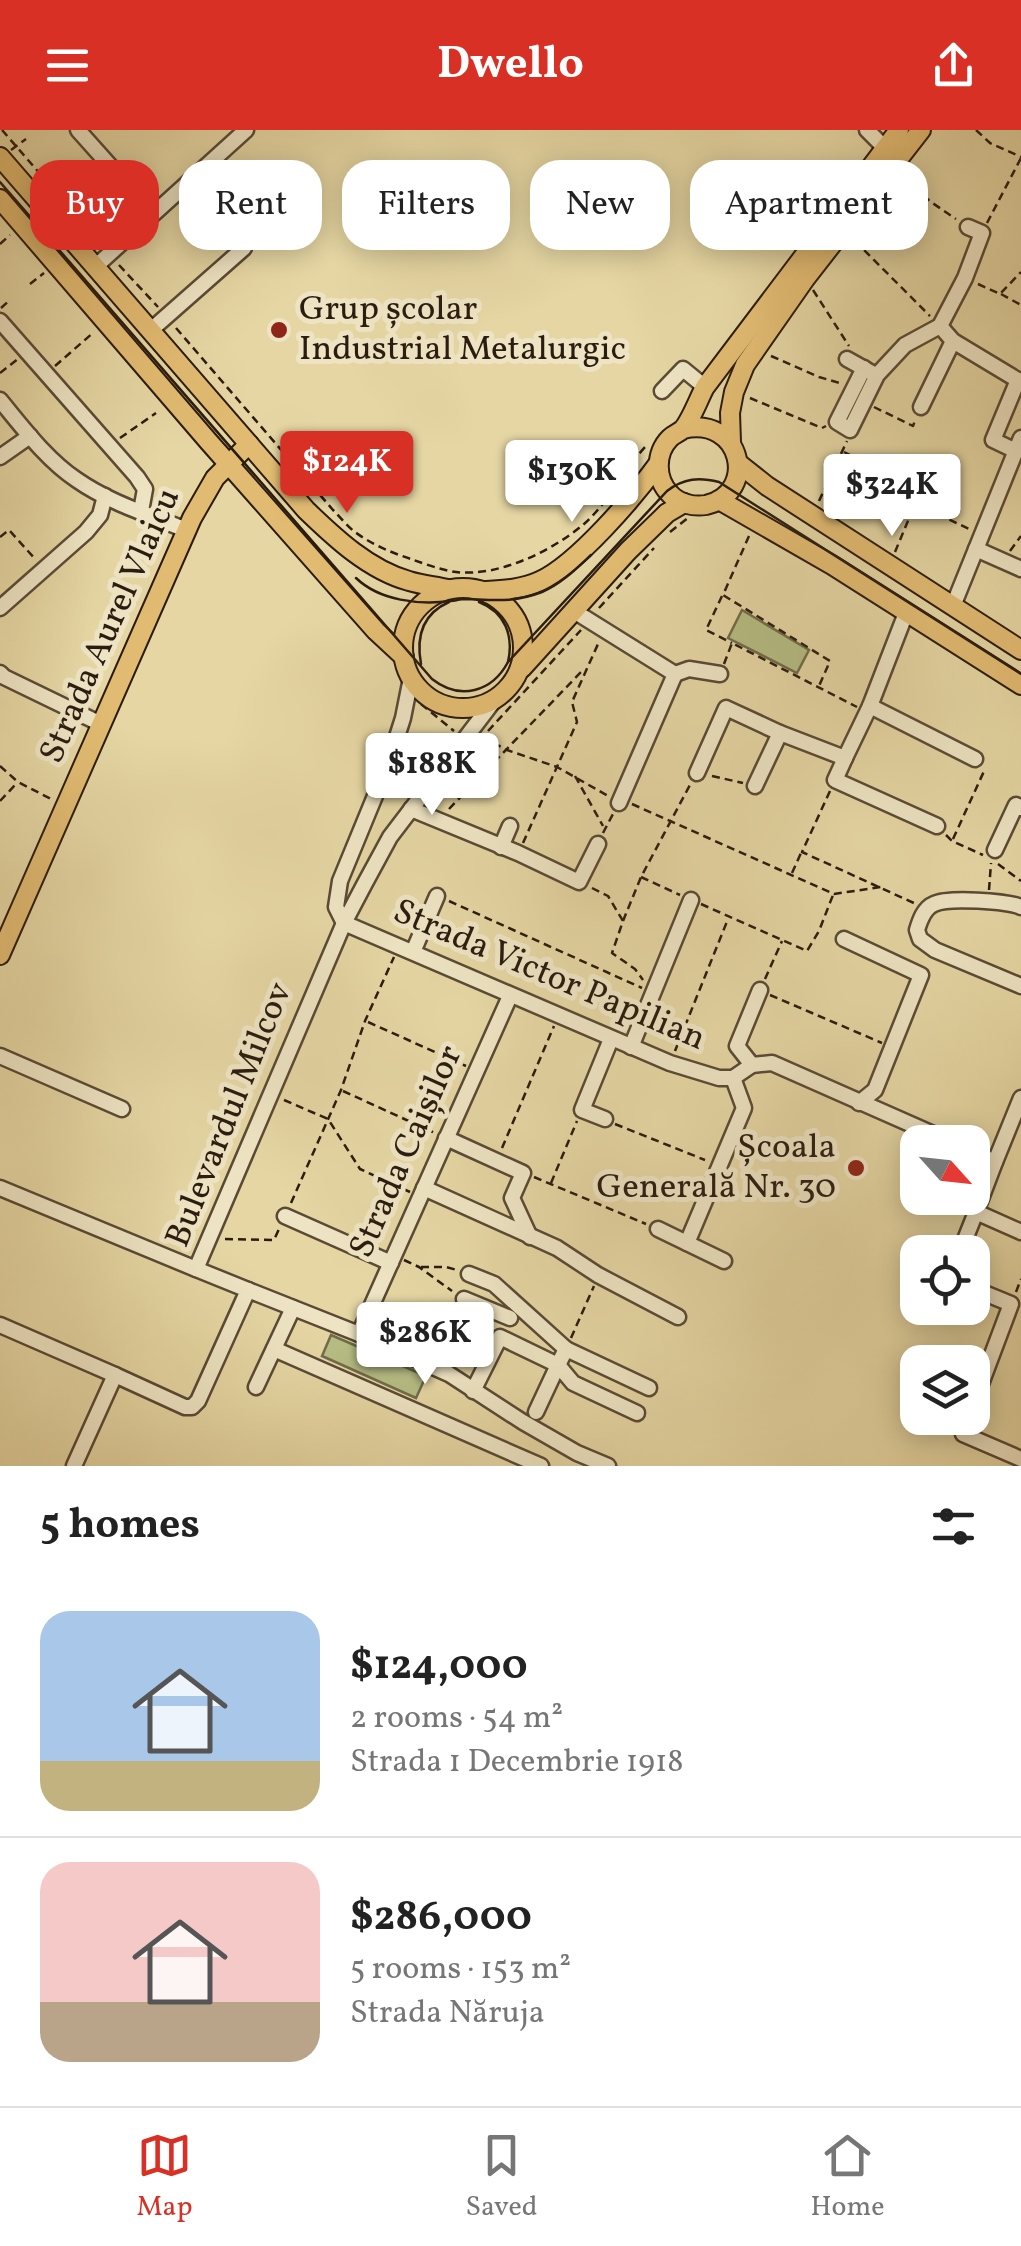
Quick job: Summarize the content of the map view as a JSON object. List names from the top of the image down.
{
  "streets": {
    "main road": ["Strada Aurel Vlaicu"],
    "street": ["Strada Victor Papilian", "Bulevardul Milcov", "Strada Caișilor"]
  },
  "crossings": [
    ["Strada Victor Papilian", "Bulevardul Milcov"],
    ["Strada Victor Papilian", "Strada Caișilor"],
    ["Bulevardul Milcov", "Strada Caișilor"]
  ],
  "places": ["Grup școlar Industrial Metalurgic", "Școala Generală Nr. 30"],
  "north": "bottom right",
  "page": {
    "header": "Dwello",
    "chip": [
      "Buy",
      "Rent",
      "Filters",
      "New",
      "Apartment"
    ],
    "price": [
      "$124K",
      "$130K",
      "$324K",
      "$188K",
      "$286K"
    ],
    "heading": "5 homes",
    "list": [
      {
        "name": "$124,000",
        "note": "2 rooms · 54 m² · Strada 1 Decembrie 1918"
      },
      {
        "name": "$286,000",
        "note": "5 rooms · 153 m² · Strada Năruja"
      }
    ],
    "tabs": ["Map", "Saved", "Home"]
  }
}
